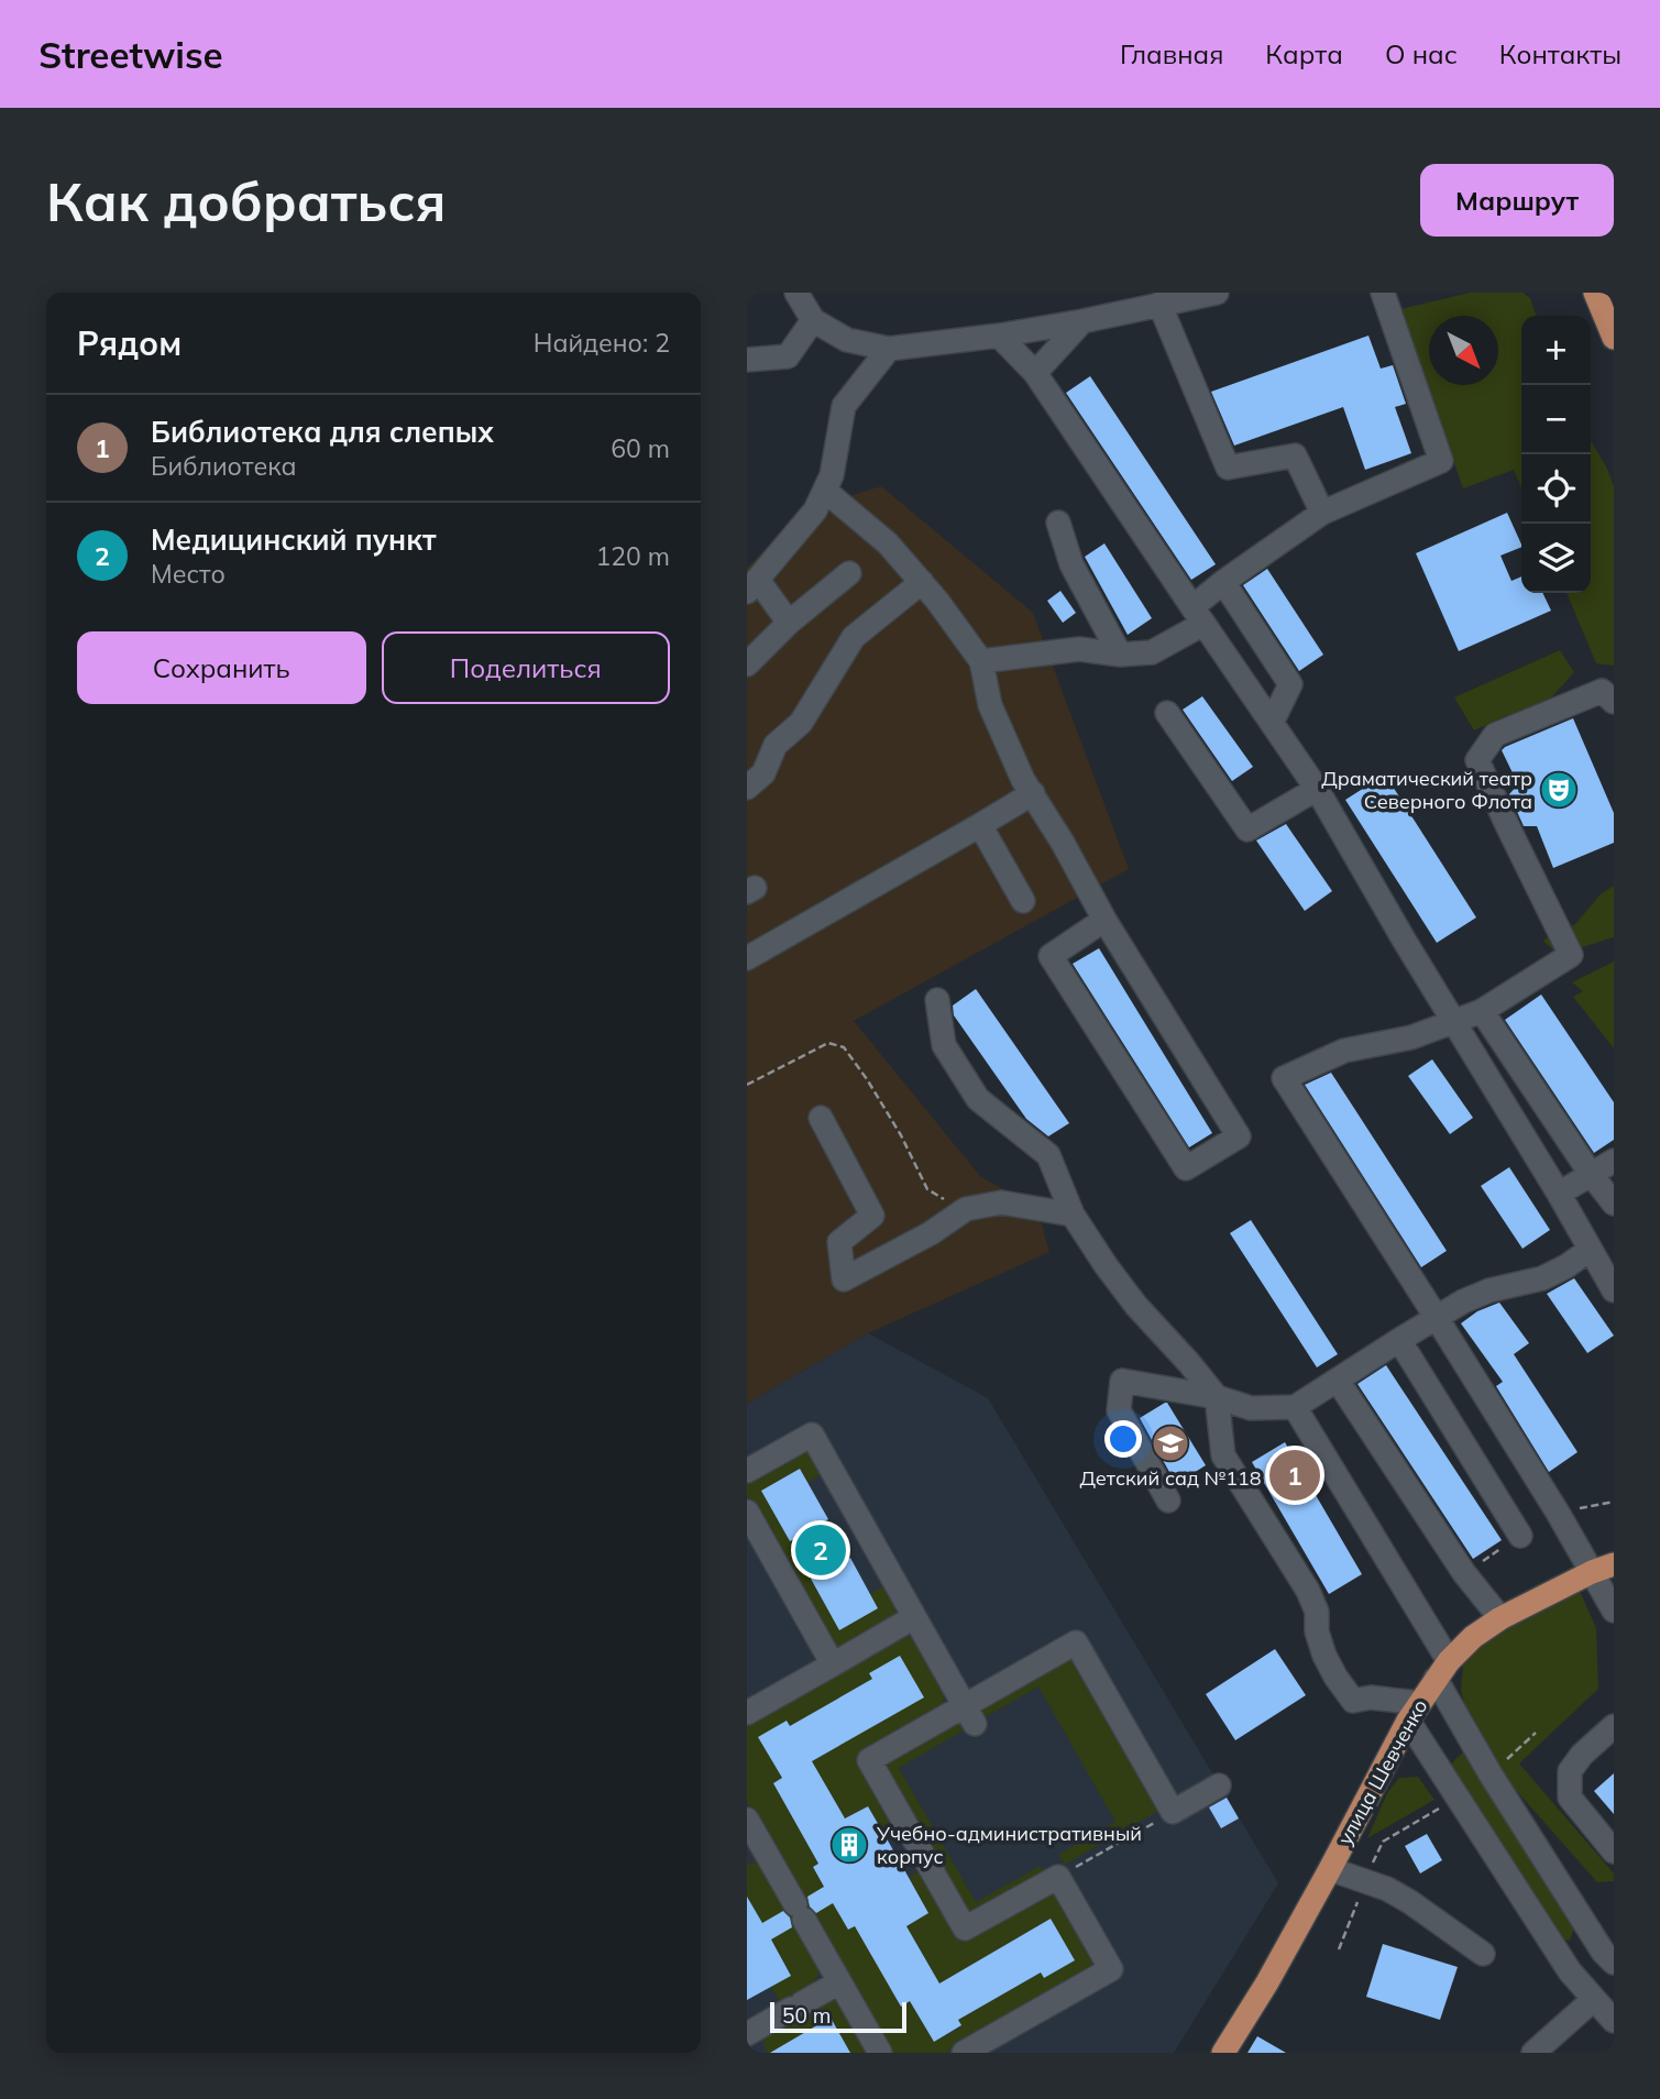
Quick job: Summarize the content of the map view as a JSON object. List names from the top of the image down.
{
  "streets": {
    "main road": ["улица Шевченко"]
  },
  "places": {
    "theatre": ["Драматический театр Северного Флота"],
    "school or university": ["Детский сад №118"],
    "building": ["Учебно-административный корпус"]
  },
  "scale_bar": "50 m",
  "north": "bottom right",
  "page": {
    "header": "Streetwise",
    "nav": [
      "Главная",
      "Карта",
      "О нас",
      "Контакты"
    ],
    "buttons": [
      "Маршрут",
      ["Сохранить", "Поделиться"]
    ],
    "title": "Как добраться",
    "heading": ["Рядом", "Найдено: 2"],
    "map_buttons": ["+", "−"],
    "list": [
      {
        "mark": "1",
        "name": "Библиотека для слепых",
        "note": "Библиотека",
        "value": "60 m"
      },
      {
        "mark": "2",
        "name": "Медицинский пункт",
        "note": "Место",
        "value": "120 m"
      }
    ],
    "pins": ["1", "2"],
    "scale": "50 m"
  }
}
